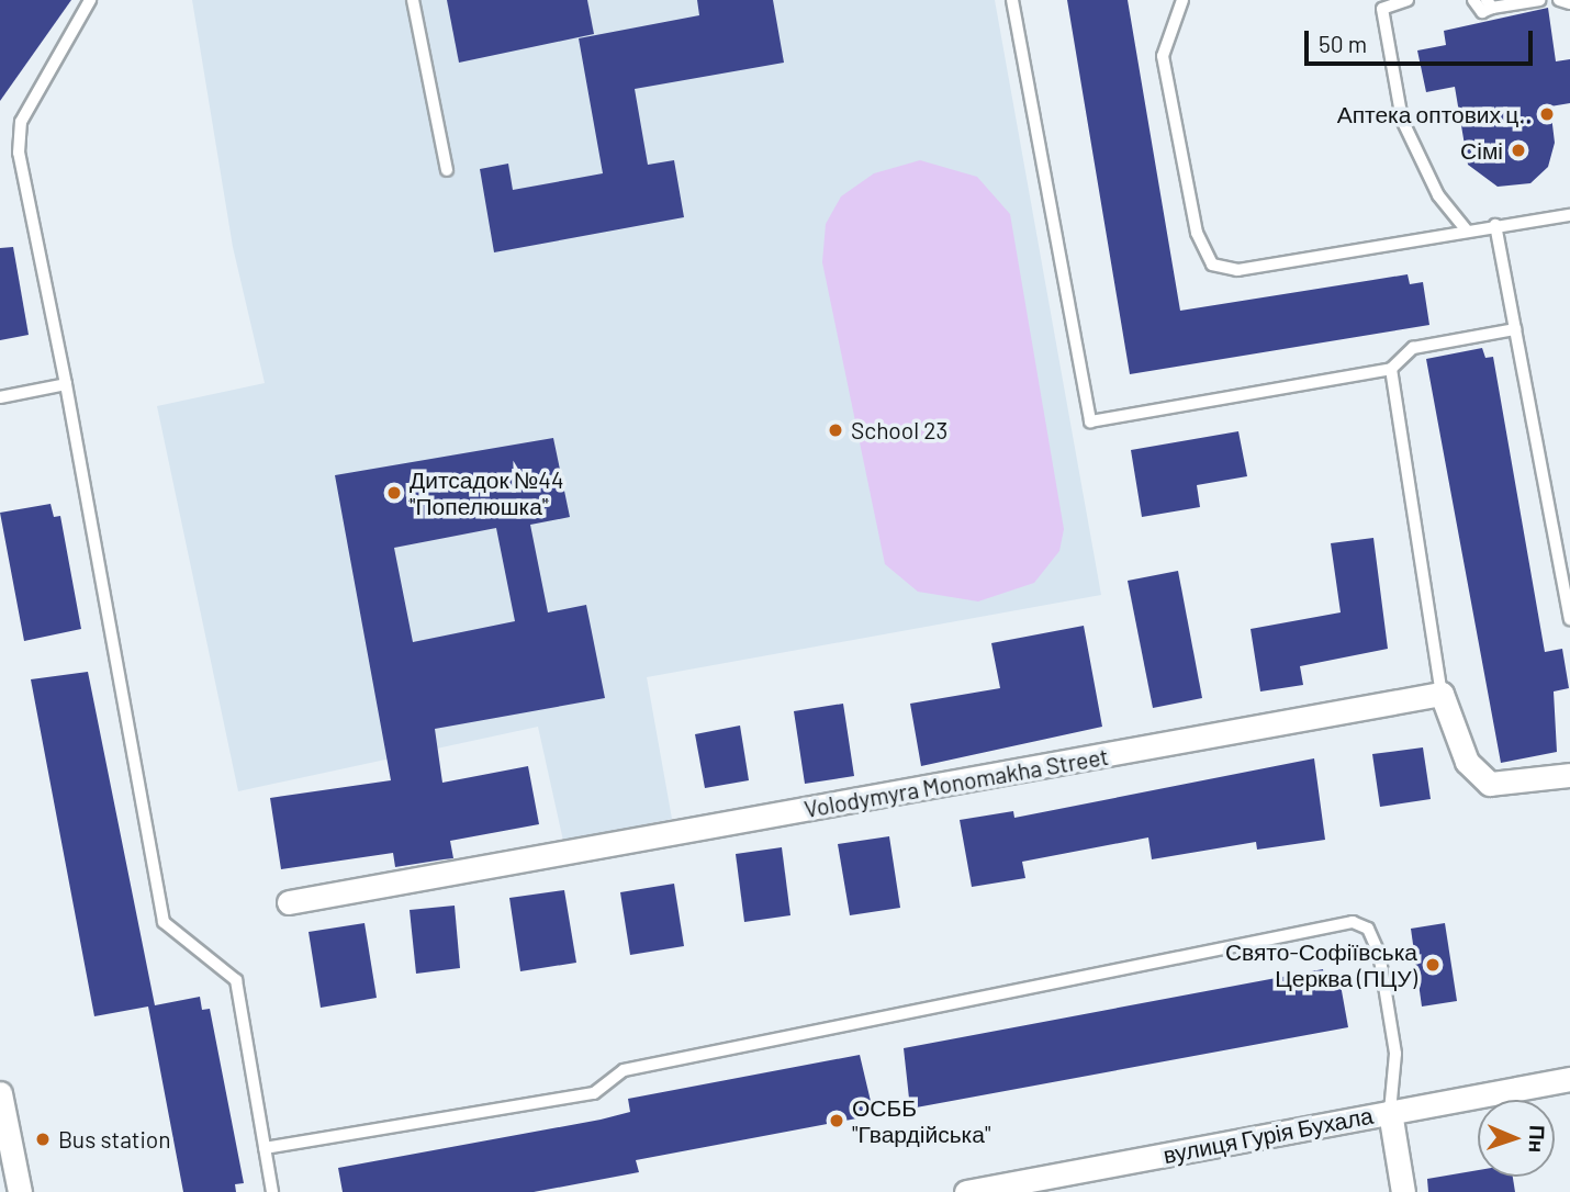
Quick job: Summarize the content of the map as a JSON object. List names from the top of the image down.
{
  "streets": {
    "street": ["Volodymyra Monomakha Street", "вулиця Гурія Бухала"]
  },
  "places": [
    "Аптека оптових ц..",
    "Сімі",
    "School 23",
    "Дитсадок №44 \"Попелюшка\"",
    "Свято-Софіївська Церква (ПЦУ)",
    "ОСББ \"Гвардійська\"",
    "Bus station"
  ],
  "scale_bar": "50 m",
  "north": "right"
}
